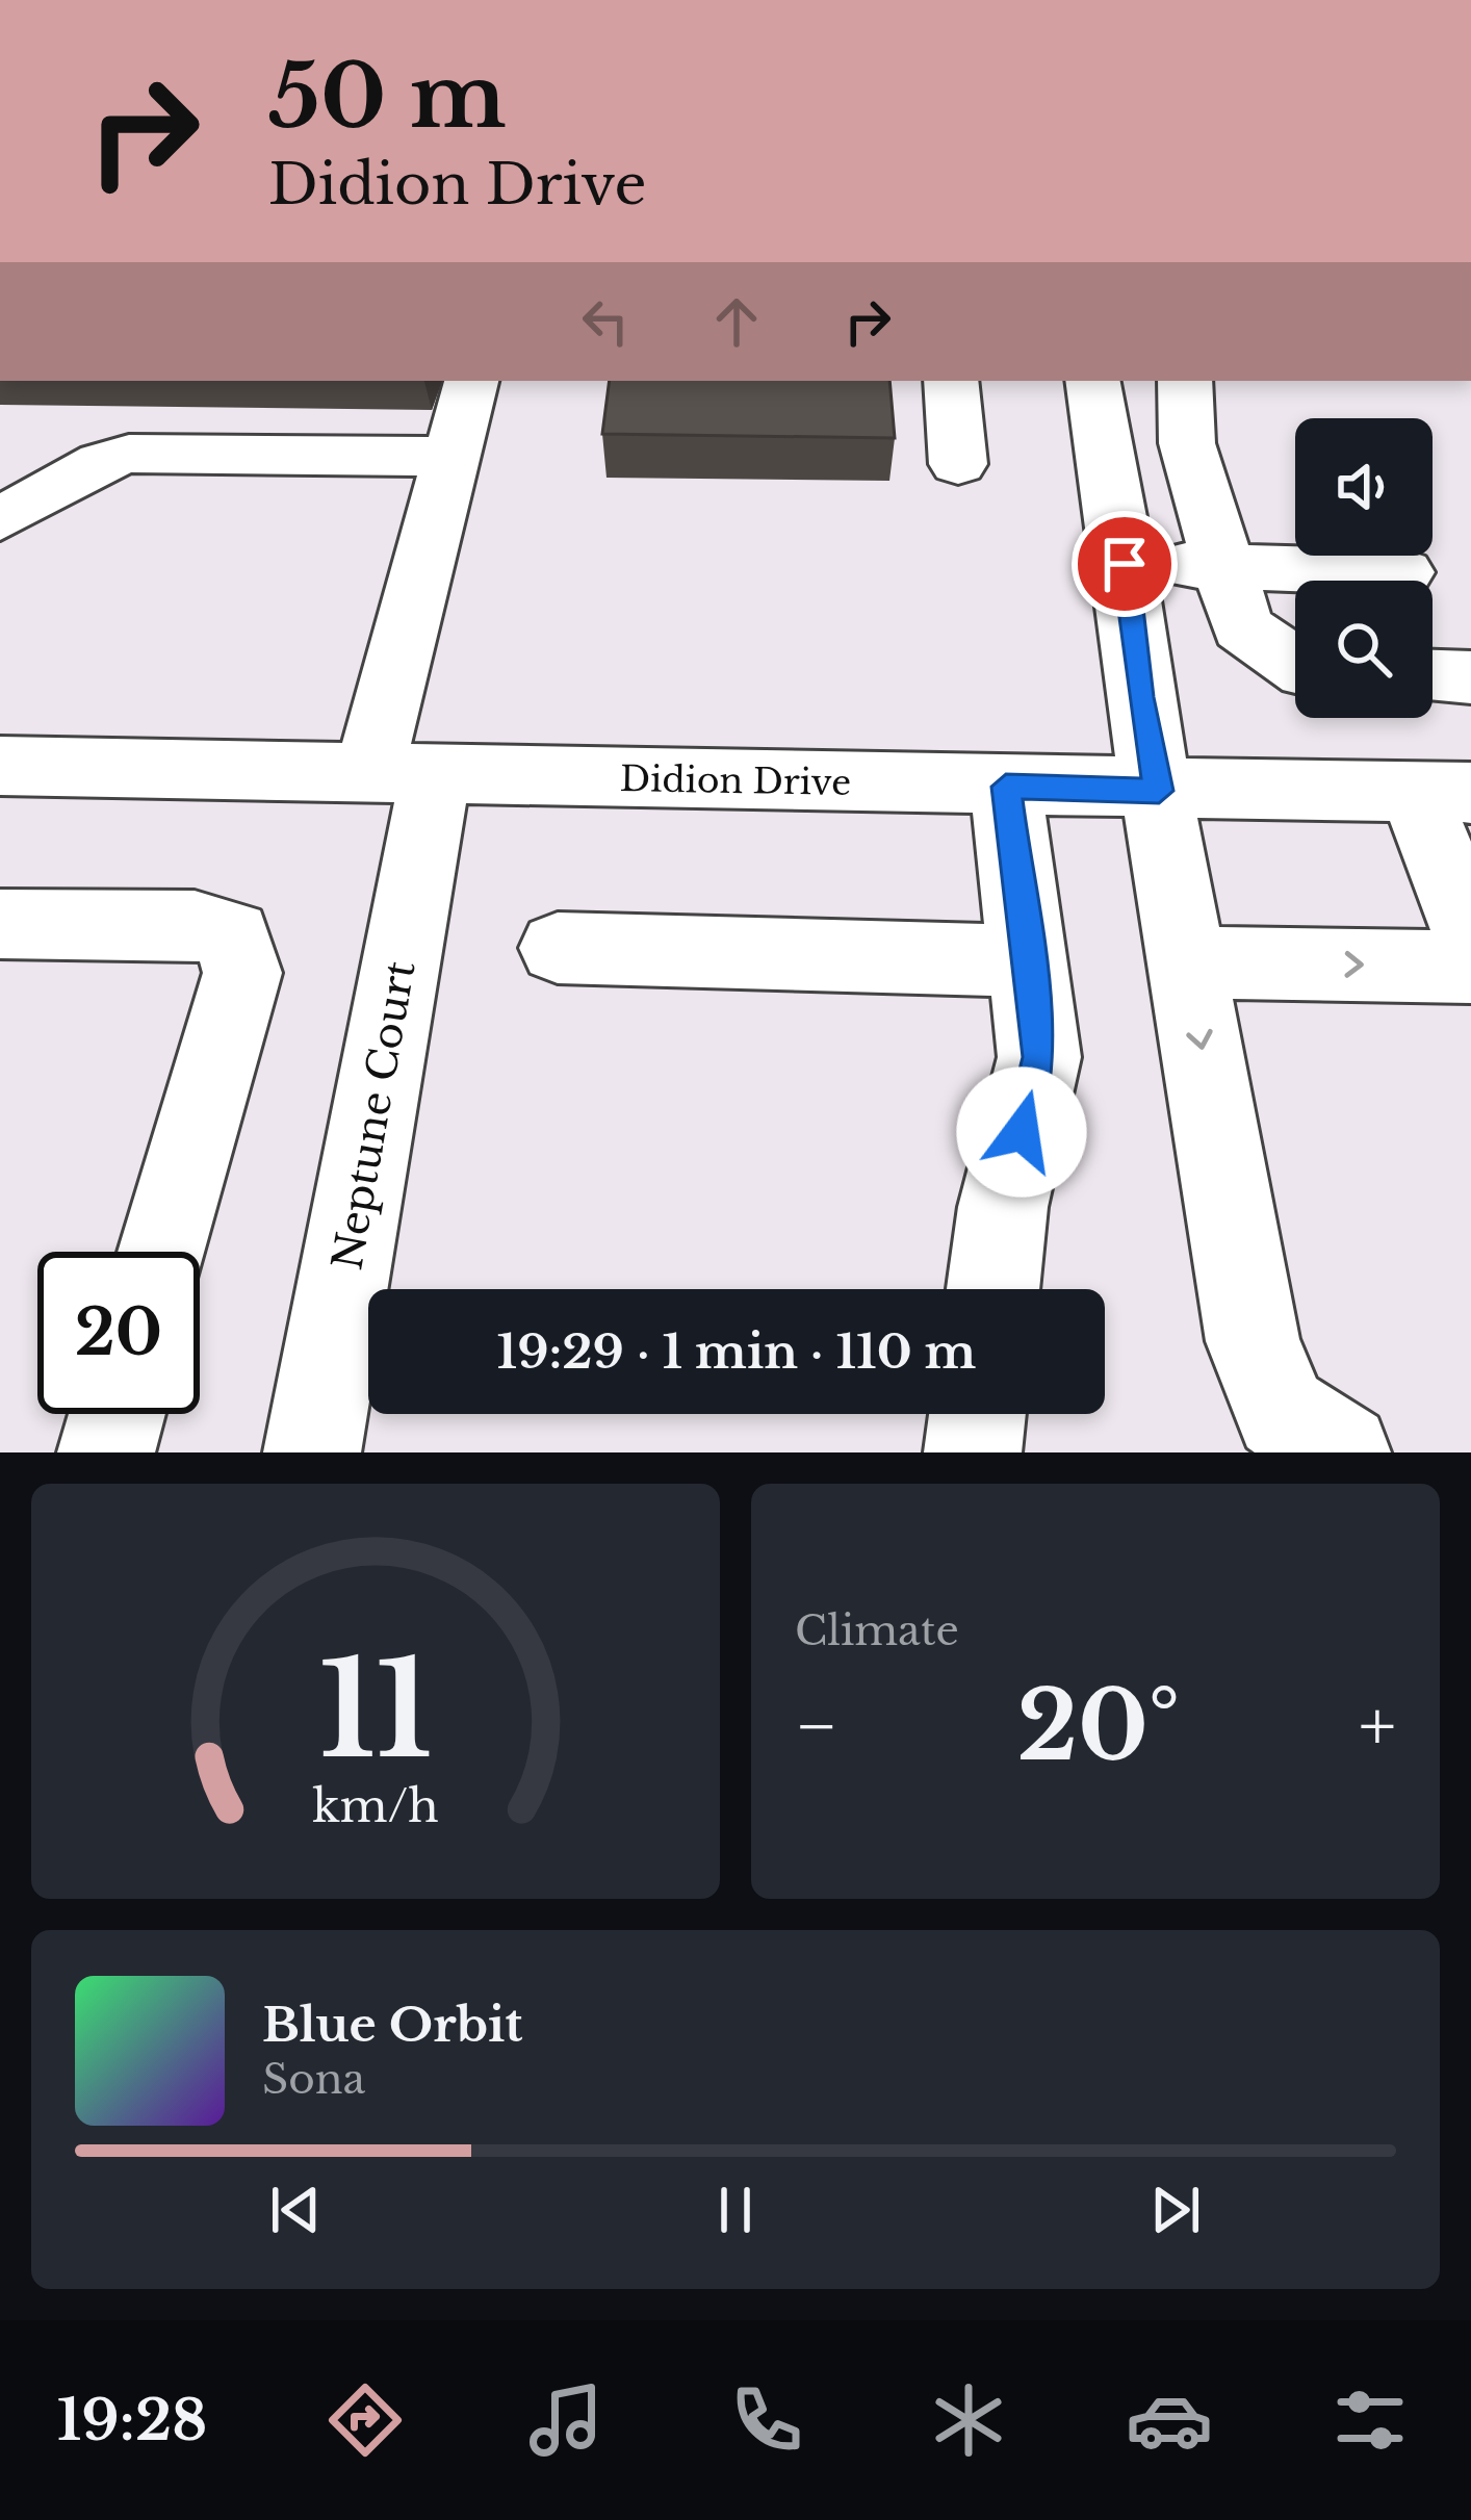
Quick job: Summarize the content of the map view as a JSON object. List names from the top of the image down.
{
  "streets": {
    "street": ["Didion Drive", "Neptune Court"]
  },
  "crossings": [
    ["Didion Drive", "Neptune Court"]
  ],
  "page": {
    "turn": ["50 m", "Didion Drive"],
    "limit": "20",
    "trip": "19:29 · 1 min · 110 m",
    "tile": "Climate",
    "heat": ["−", "20°", "+"],
    "song": ["Blue Orbit", "Sona"],
    "tabs": "19:28",
    "gauge": ["11", "km/h"]
  }
}
